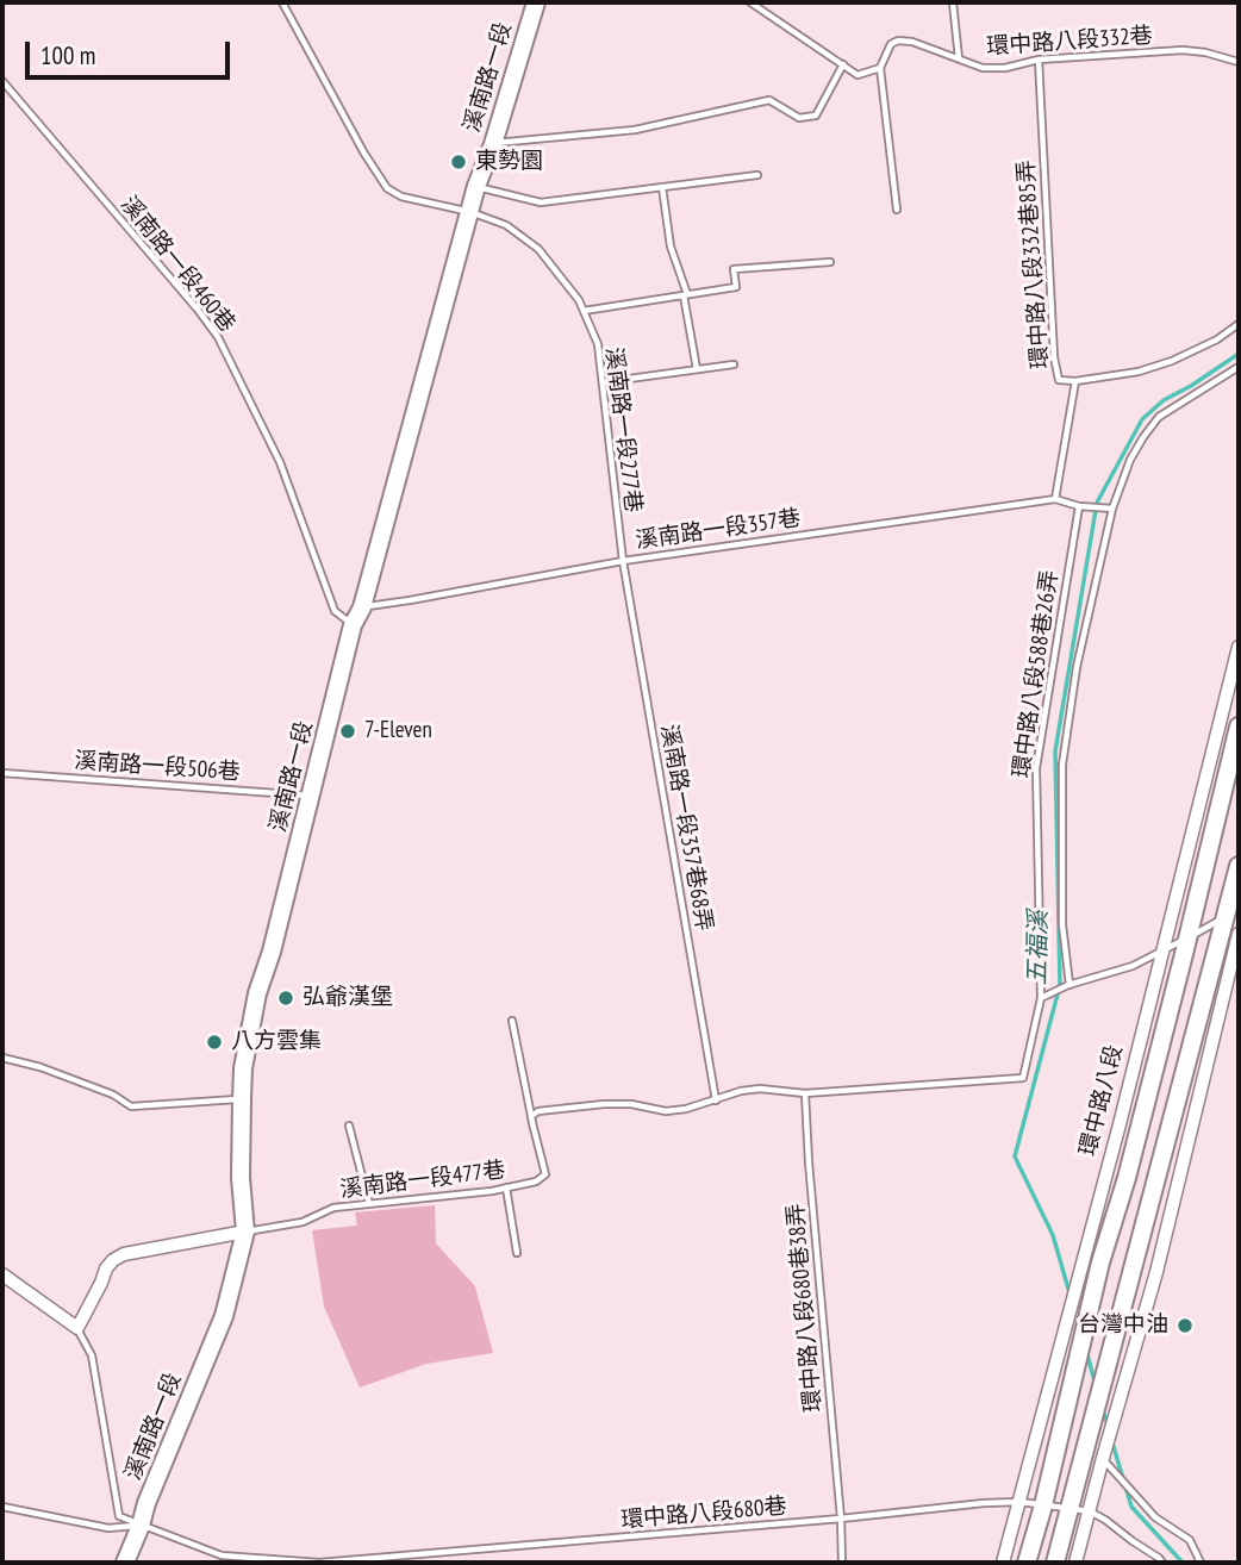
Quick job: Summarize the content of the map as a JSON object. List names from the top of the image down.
{
  "streets": {
    "main road": ["溪南路一段", "環中路八段"],
    "lane": [
      "環中路八段332巷",
      "溪南路一段460巷",
      "環中路八段332巷85弄",
      "溪南路一段277巷",
      "溪南路一段357巷",
      "環中路八段588巷26弄",
      "溪南路一段506巷",
      "溪南路一段357巷68弄",
      "溪南路一段477巷",
      "環中路八段680巷38弄",
      "環中路八段680巷"
    ]
  },
  "crossings": [
    ["環中路八段332巷", "環中路八段332巷85弄"],
    ["溪南路一段", "溪南路一段460巷"],
    ["溪南路一段", "溪南路一段277巷"],
    ["溪南路一段", "溪南路一段357巷"],
    ["溪南路一段", "溪南路一段506巷"],
    ["溪南路一段", "溪南路一段477巷"],
    ["溪南路一段", "環中路八段680巷"],
    ["環中路八段332巷85弄", "溪南路一段357巷"],
    ["溪南路一段277巷", "溪南路一段357巷"],
    ["溪南路一段277巷", "溪南路一段357巷68弄"],
    ["溪南路一段357巷", "環中路八段588巷26弄"],
    ["溪南路一段357巷", "溪南路一段357巷68弄"],
    ["環中路八段588巷26弄", "環中路八段680巷38弄"],
    ["環中路八段", "環中路八段680巷"],
    ["環中路八段680巷38弄", "環中路八段680巷"]
  ],
  "water": ["五福溪"],
  "places": [
    "東勢園",
    "7-Eleven",
    "弘爺漢堡",
    "八方雲集",
    "台灣中油"
  ],
  "scale_bar": "100 m"
}
